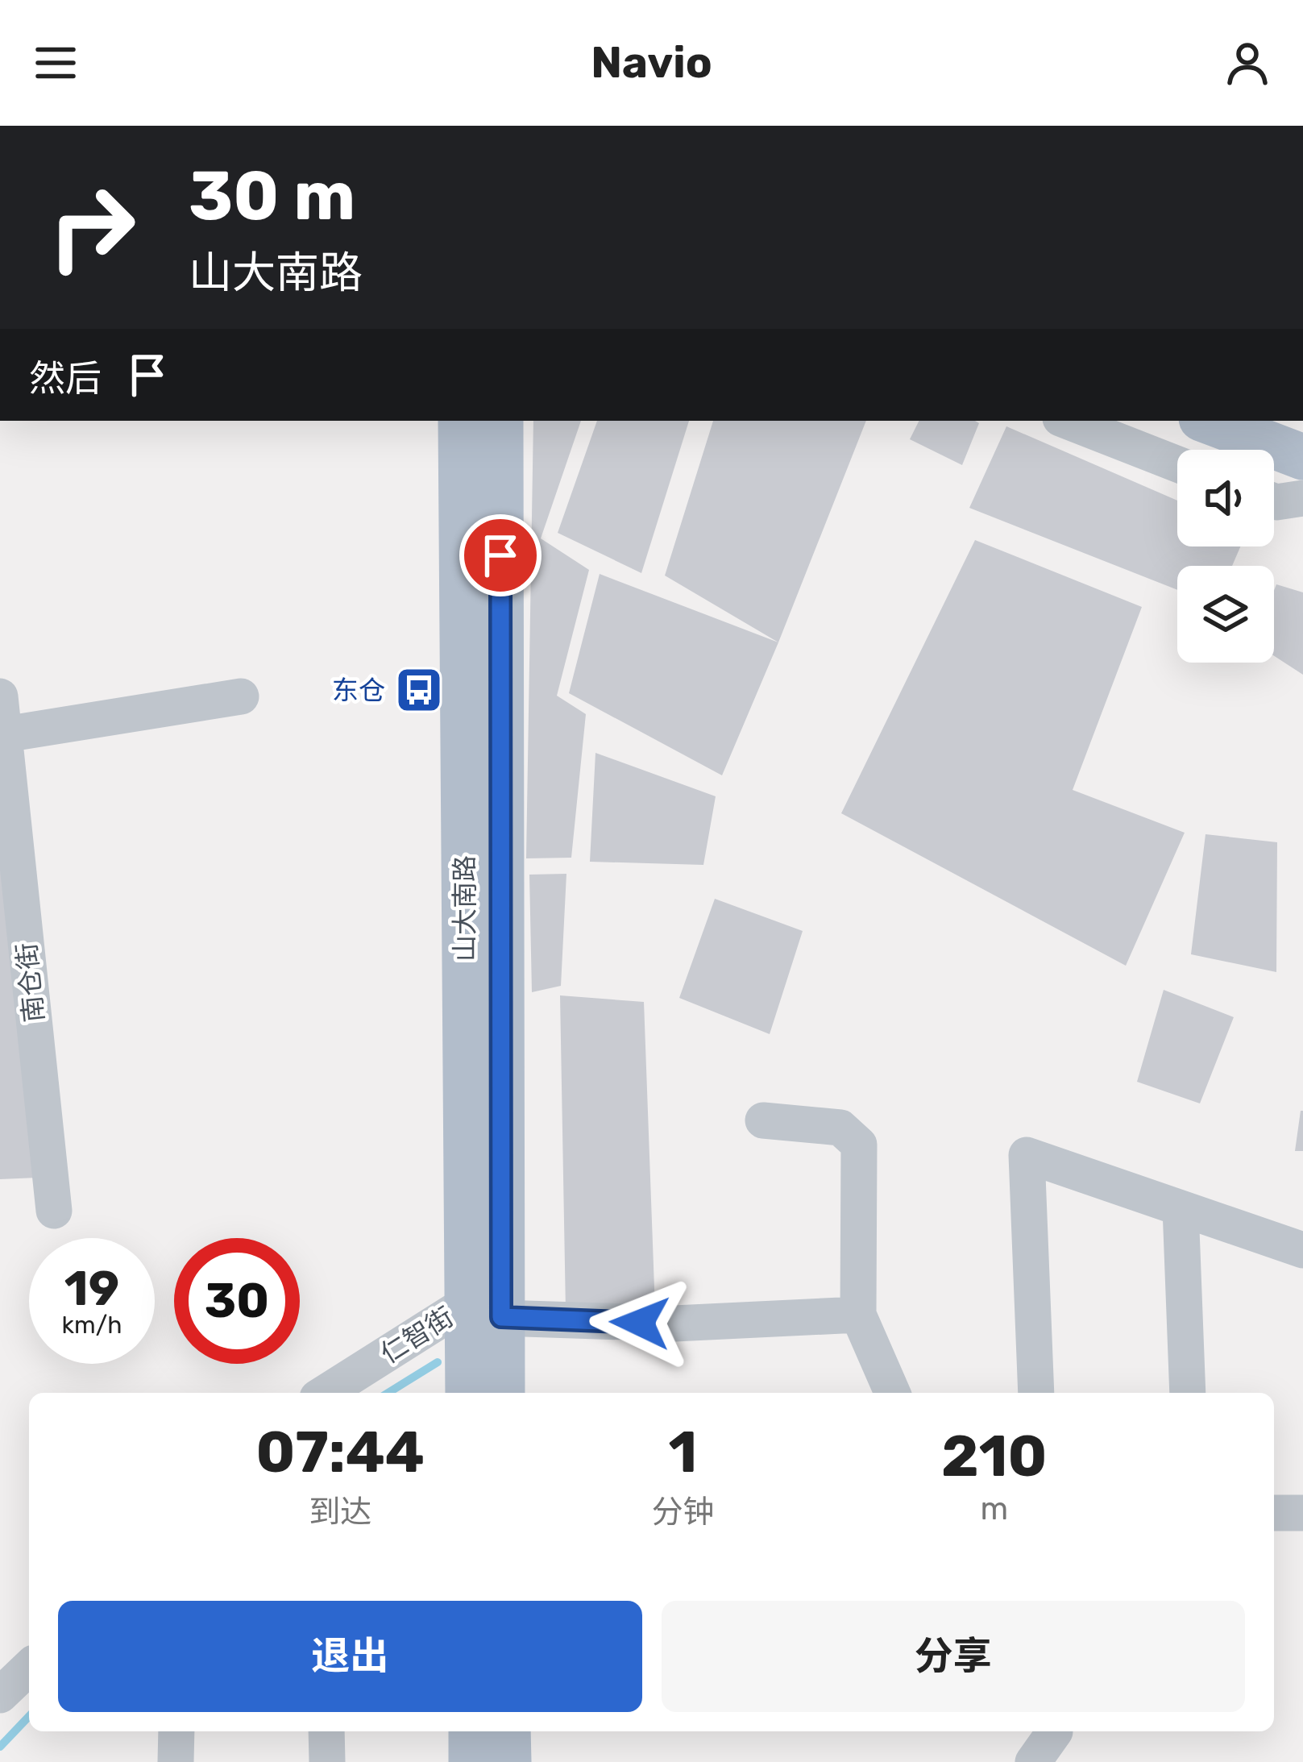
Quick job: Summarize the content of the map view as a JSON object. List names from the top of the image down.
{
  "streets": {
    "main road": ["山大南路"],
    "street": ["南仓街", "仁智街"]
  },
  "crossings": [
    ["山大南路", "仁智街"]
  ],
  "places": {
    "bus stop": ["东仓"]
  },
  "page": {
    "header": "Navio",
    "turn": ["30 m", "山大南路"],
    "then": "然后",
    "speed": "19 km/h",
    "limit": "30",
    "eta": [
      "07:44",
      "到达",
      "1",
      "分钟",
      "210",
      "m"
    ],
    "buttons": ["退出", "分享"]
  }
}
